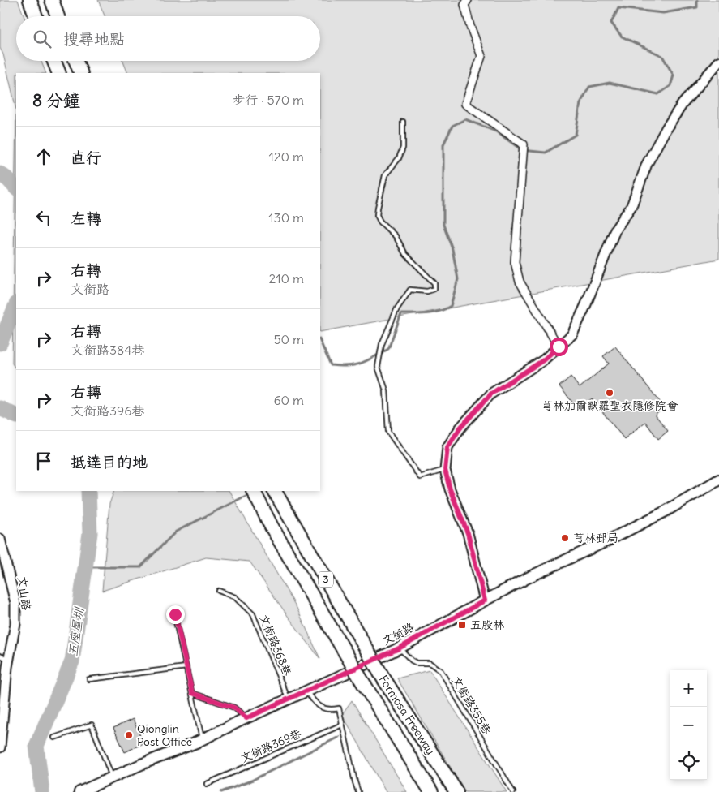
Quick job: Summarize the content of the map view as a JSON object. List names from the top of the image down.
{
  "streets": {
    "highway": ["3", "Formosa Freeway"],
    "main road": ["文銜路"],
    "street": ["文山路"],
    "lane": ["文銜路368巷", "文銜路355巷", "文銜路369巷"]
  },
  "crossings": [
    ["文銜路", "文銜路368巷"],
    ["文銜路", "文銜路355巷"]
  ],
  "water": ["五座屋圳"],
  "places": {
    "other": ["芎林加爾默羅聖衣隱修院會", "芎林郵局", "Qionglin Post Office"],
    "transit": ["五股林"]
  },
  "page": {
    "search": "搜尋地點",
    "heading": ["8 分鐘", "步行 · 570 m"],
    "list": [
      ["直行", "120 m"],
      ["左轉", "130 m"],
      ["右轉", "文銜路", "210 m"],
      ["右轉", "文銜路384巷", "50 m"],
      ["右轉", "文銜路396巷", "60 m"],
      "抵達目的地"
    ],
    "map_buttons": ["+", "−"]
  }
}
